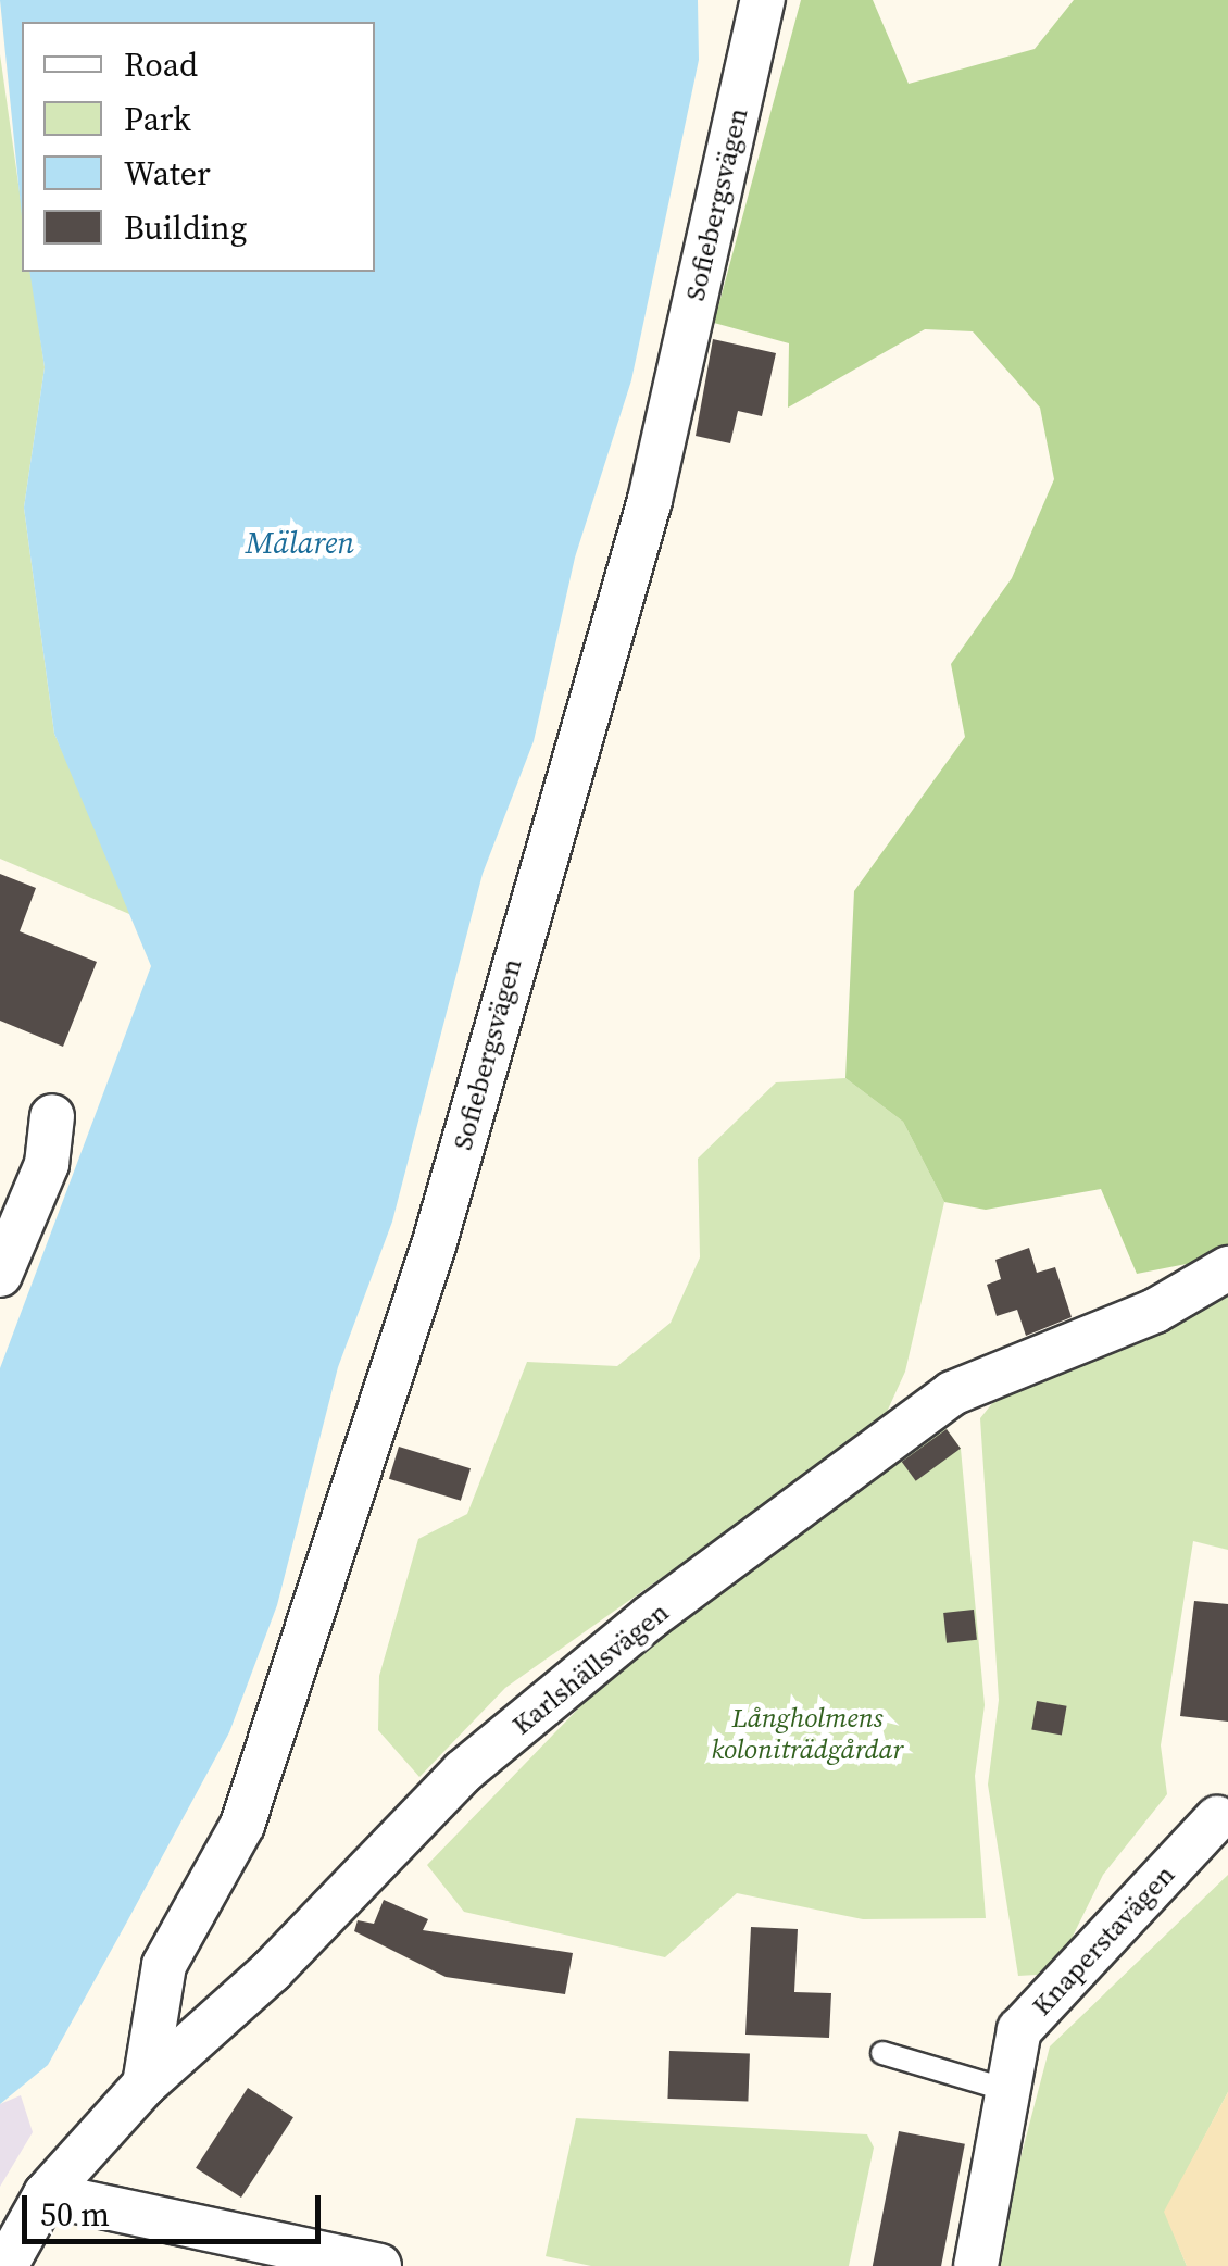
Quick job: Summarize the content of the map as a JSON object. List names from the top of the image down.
{
  "streets": {
    "street": ["Sofiebergsvägen", "Karlshällsvägen", "Knaperstavägen"]
  },
  "crossings": [
    ["Sofiebergsvägen", "Karlshällsvägen"]
  ],
  "water": ["Mälaren"],
  "parks": ["Långholmens koloniträdgårdar"],
  "legend": [
    "Road",
    "Park",
    "Water",
    "Building"
  ],
  "scale_bar": "50 m"
}
